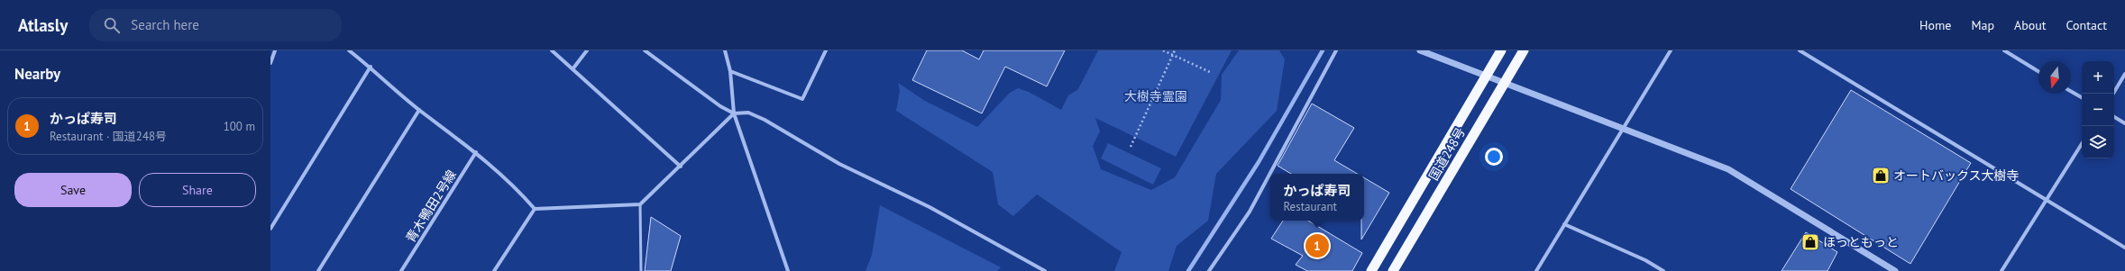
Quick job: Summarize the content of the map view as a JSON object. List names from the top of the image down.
{
  "streets": {
    "highway": ["国道248号"],
    "street": ["青木鴨田2号線"]
  },
  "parks": ["大樹寺霊園"],
  "places": {
    "shop": ["オートバックス大樹寺", "ほっともっと"]
  },
  "north": "bottom",
  "page": {
    "header": "Atlasly",
    "search": "Search here",
    "nav": [
      "Home",
      "Map",
      "About",
      "Contact"
    ],
    "heading": "Nearby",
    "map_buttons": ["+", "−"],
    "list": [
      {
        "mark": "1",
        "name": "かっぱ寿司",
        "note": "Restaurant · 国道248号",
        "value": "100 m"
      }
    ],
    "buttons": ["Save", "Share"],
    "popup": ["かっぱ寿司", "Restaurant"],
    "pins": "1"
  }
}
